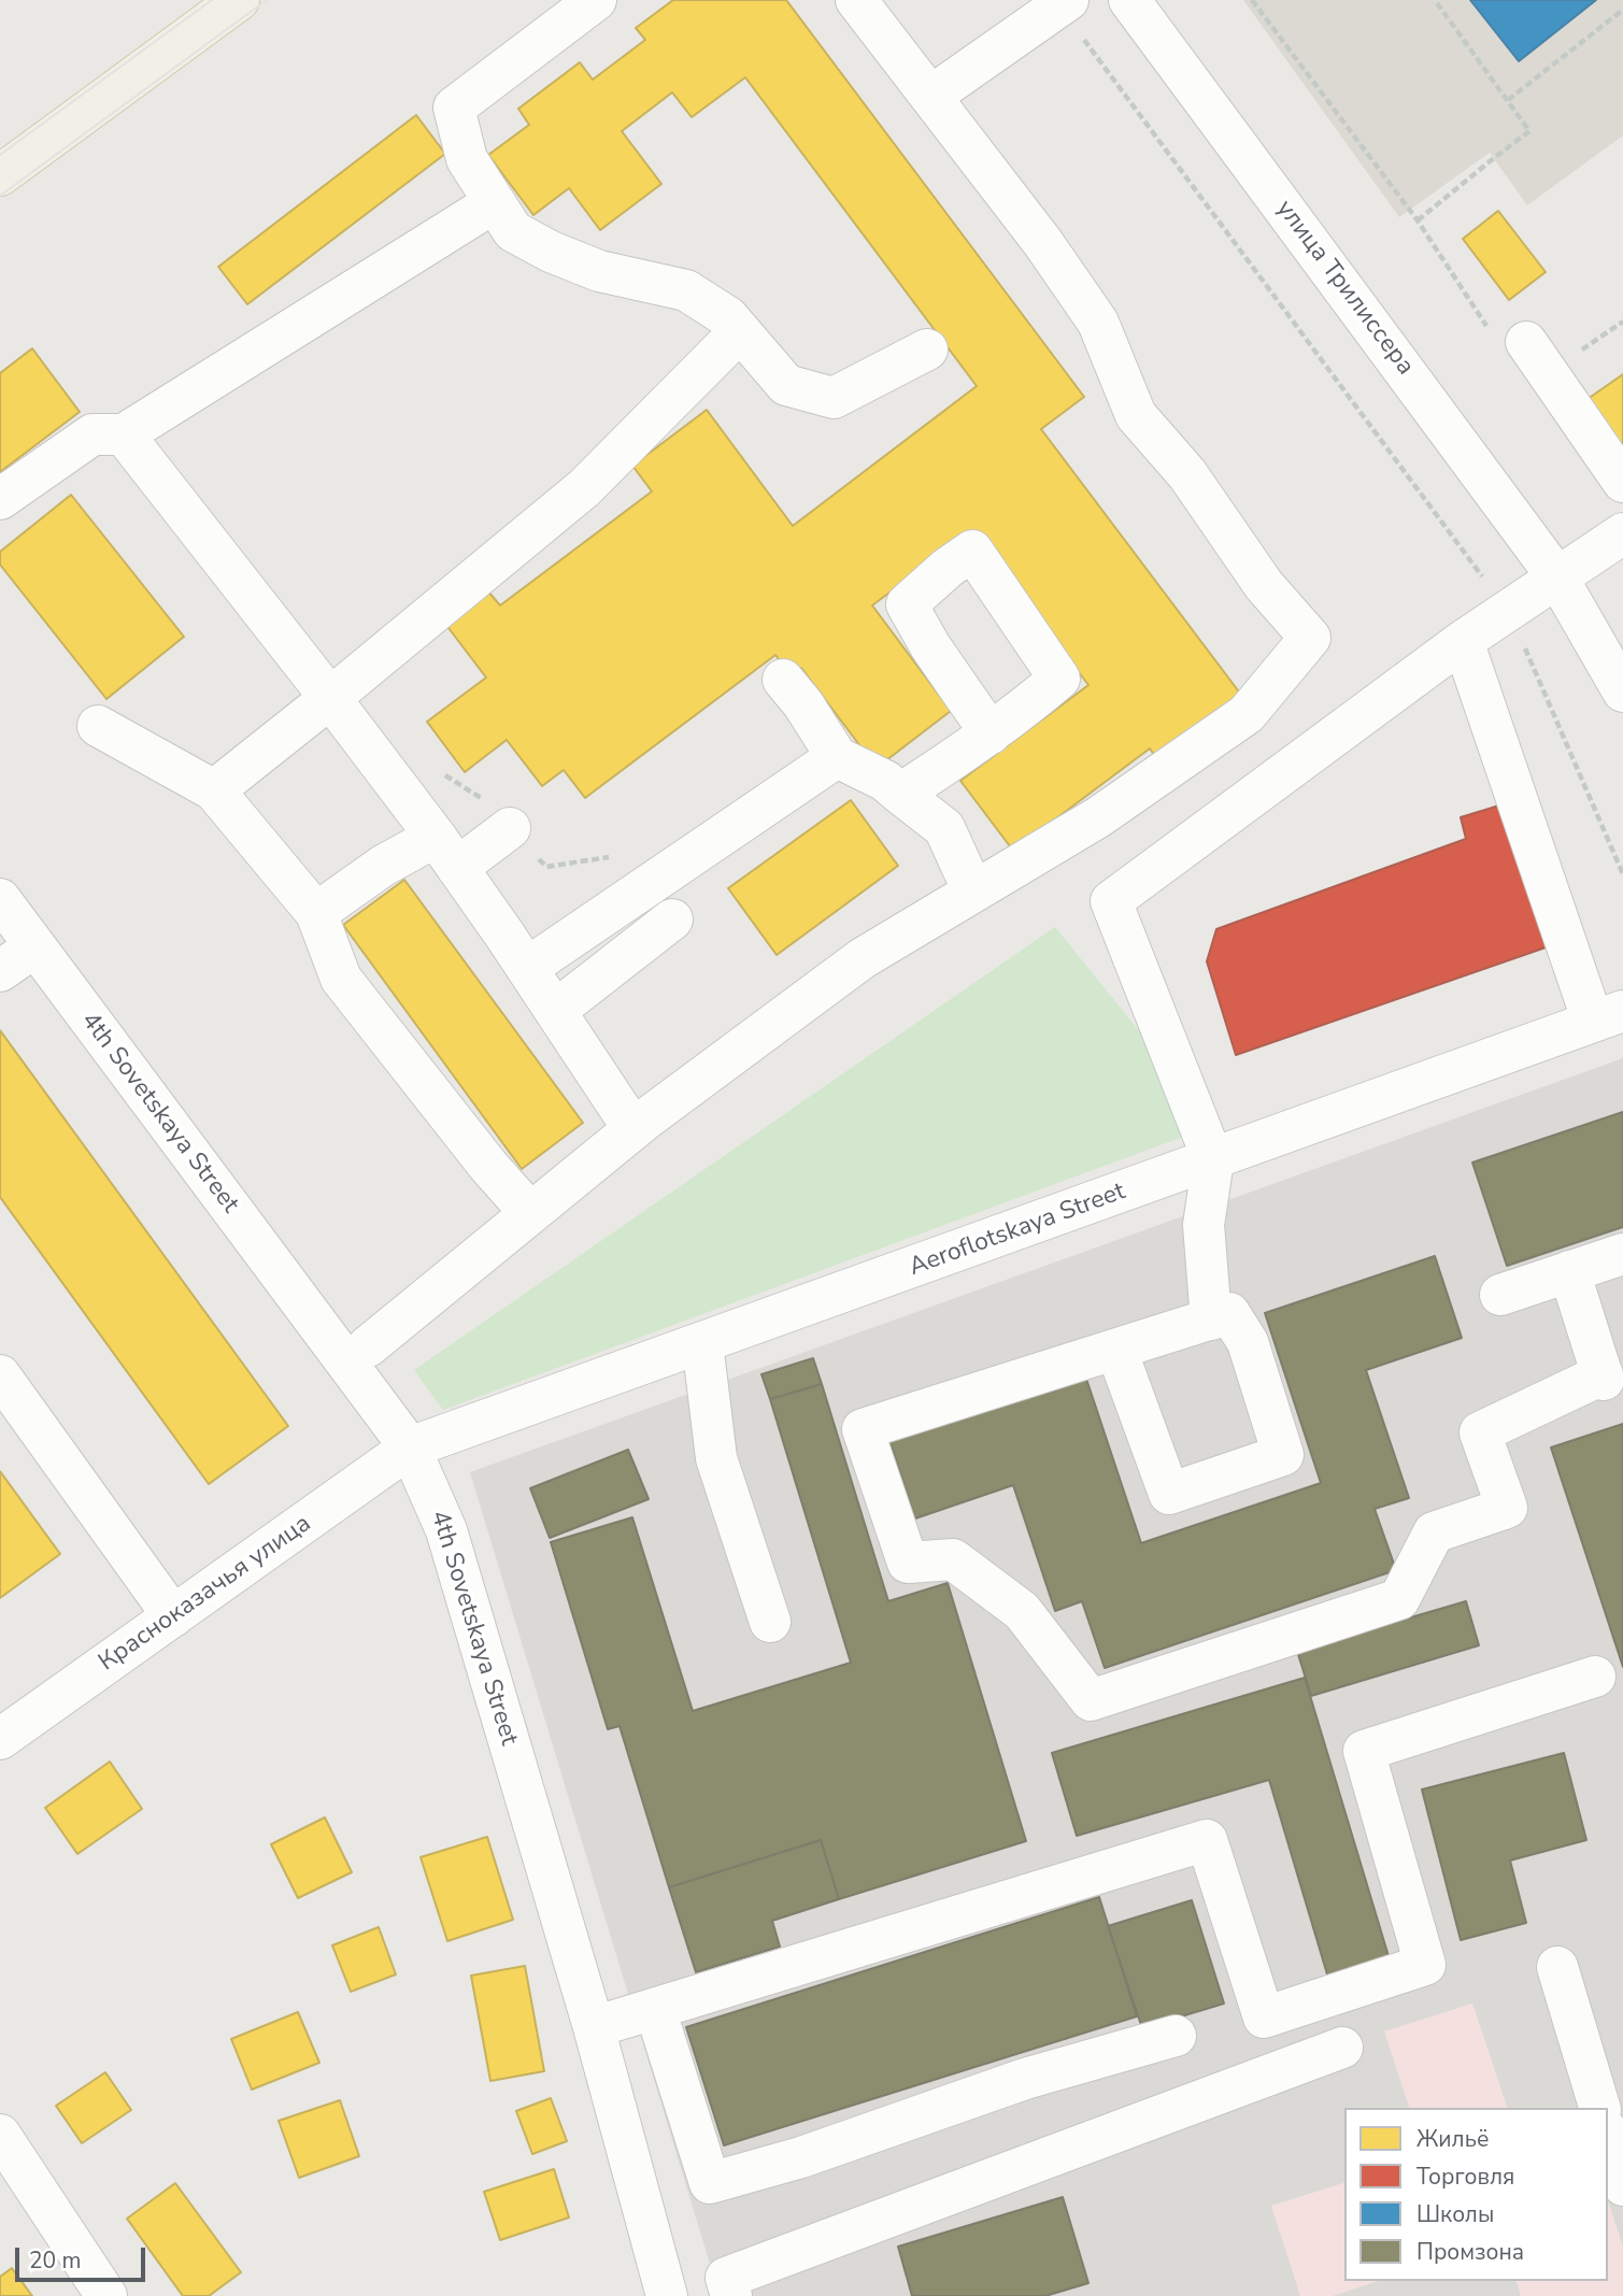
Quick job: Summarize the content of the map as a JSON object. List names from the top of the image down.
{
  "streets": {
    "street": [
      "улица Трилиссера",
      "4th Sovetskaya Street",
      "Aeroflotskaya Street",
      "Красноказачья улица"
    ]
  },
  "crossings": [
    ["4th Sovetskaya Street", "Aeroflotskaya Street"],
    ["4th Sovetskaya Street", "Красноказачья улица"],
    ["Aeroflotskaya Street", "Красноказачья улица"]
  ],
  "legend": [
    "Жильё",
    "Торговля",
    "Школы",
    "Промзона"
  ],
  "scale_bar": "20 m"
}
